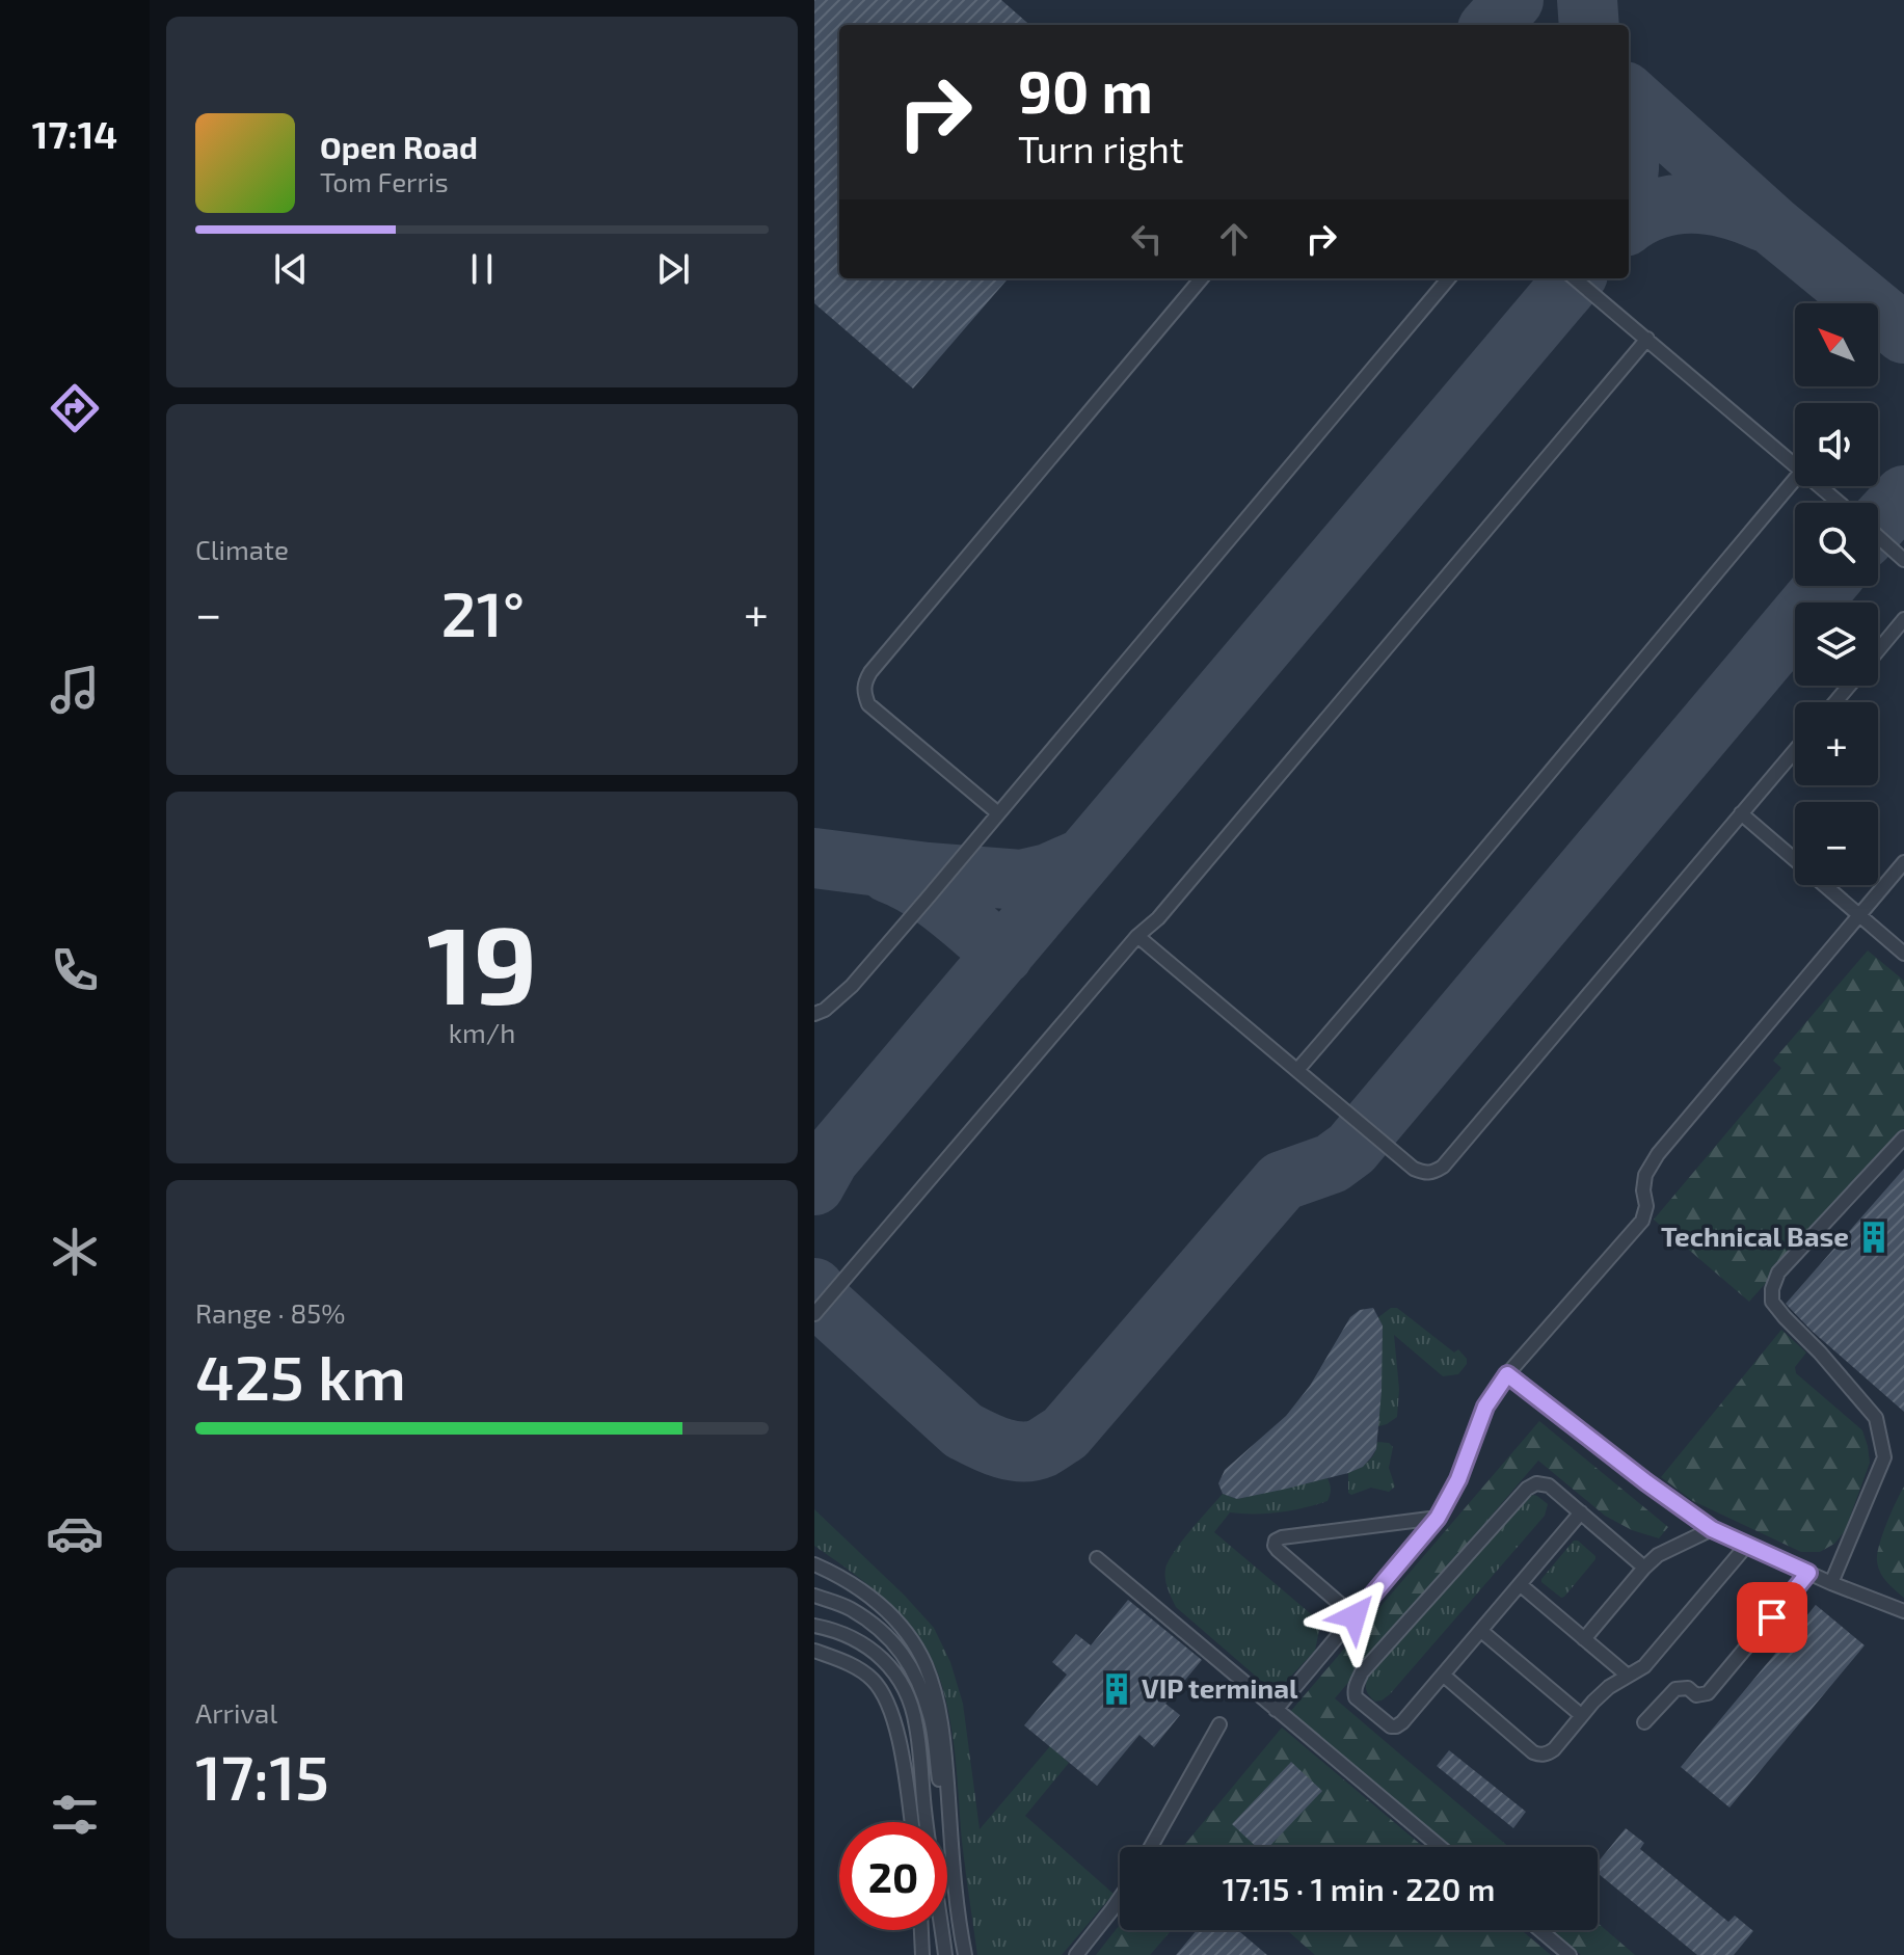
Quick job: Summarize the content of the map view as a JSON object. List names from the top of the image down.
{
  "places": {
    "building": ["Technical Base", "VIP terminal"]
  },
  "north": "top left",
  "page": {
    "tabs": "17:14",
    "turn": ["90 m", "Turn right"],
    "song": ["Open Road", "Tom Ferris"],
    "map_buttons": ["+", "−"],
    "tile": [
      "Climate",
      ["19", "km/h"],
      ["Range · 85%", "425 km"],
      ["Arrival", "17:15"]
    ],
    "heat": ["−", "21°", "+"],
    "limit": "20",
    "trip": "17:15 · 1 min · 220 m"
  }
}
